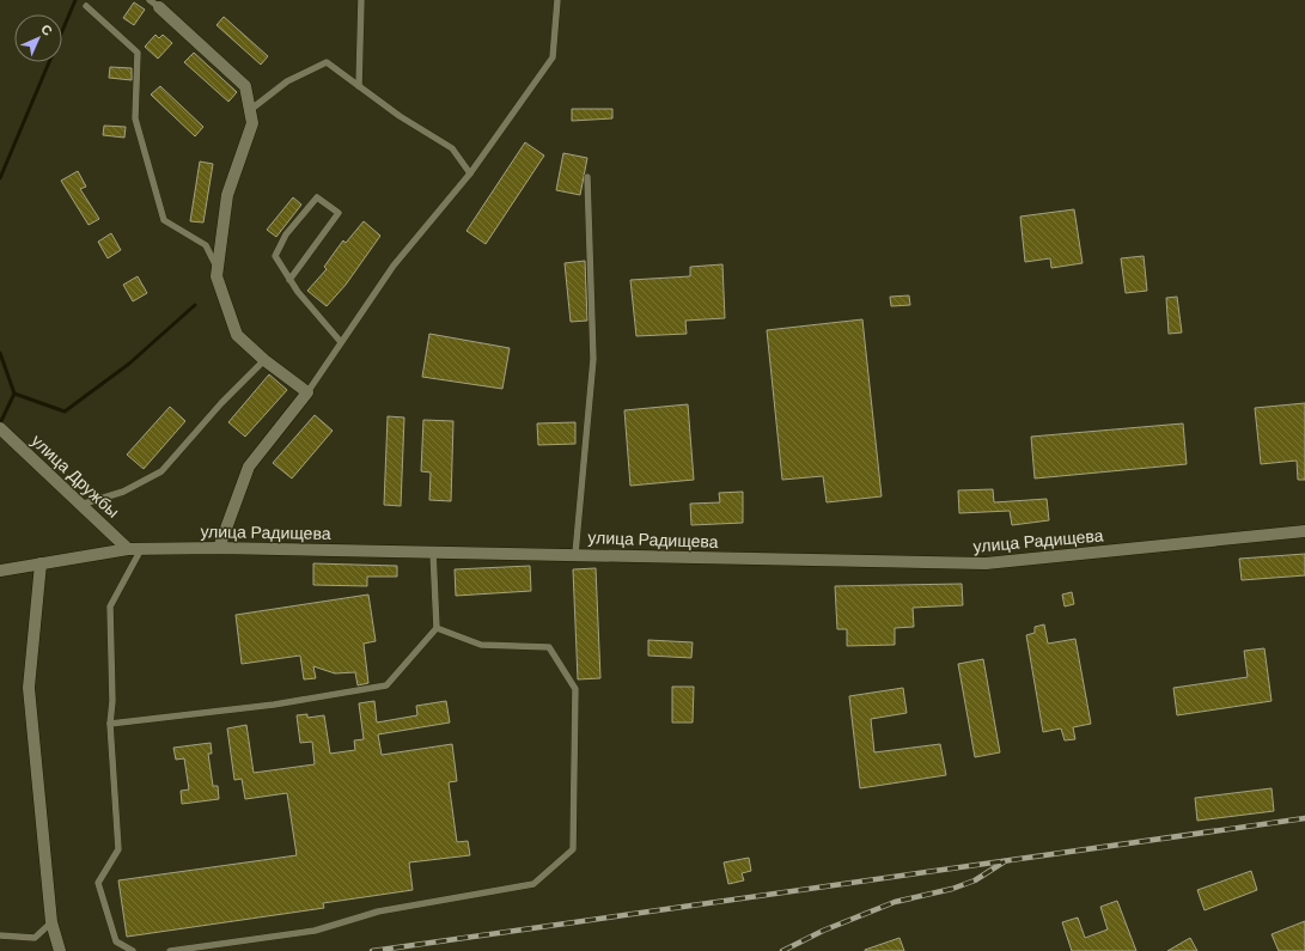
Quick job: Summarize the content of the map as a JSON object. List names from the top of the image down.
{
  "streets": {
    "street": ["улица Дружбы", "улица Радищева"]
  },
  "crossings": [
    ["улица Дружбы", "улица Радищева"]
  ],
  "north": "top right"
}
